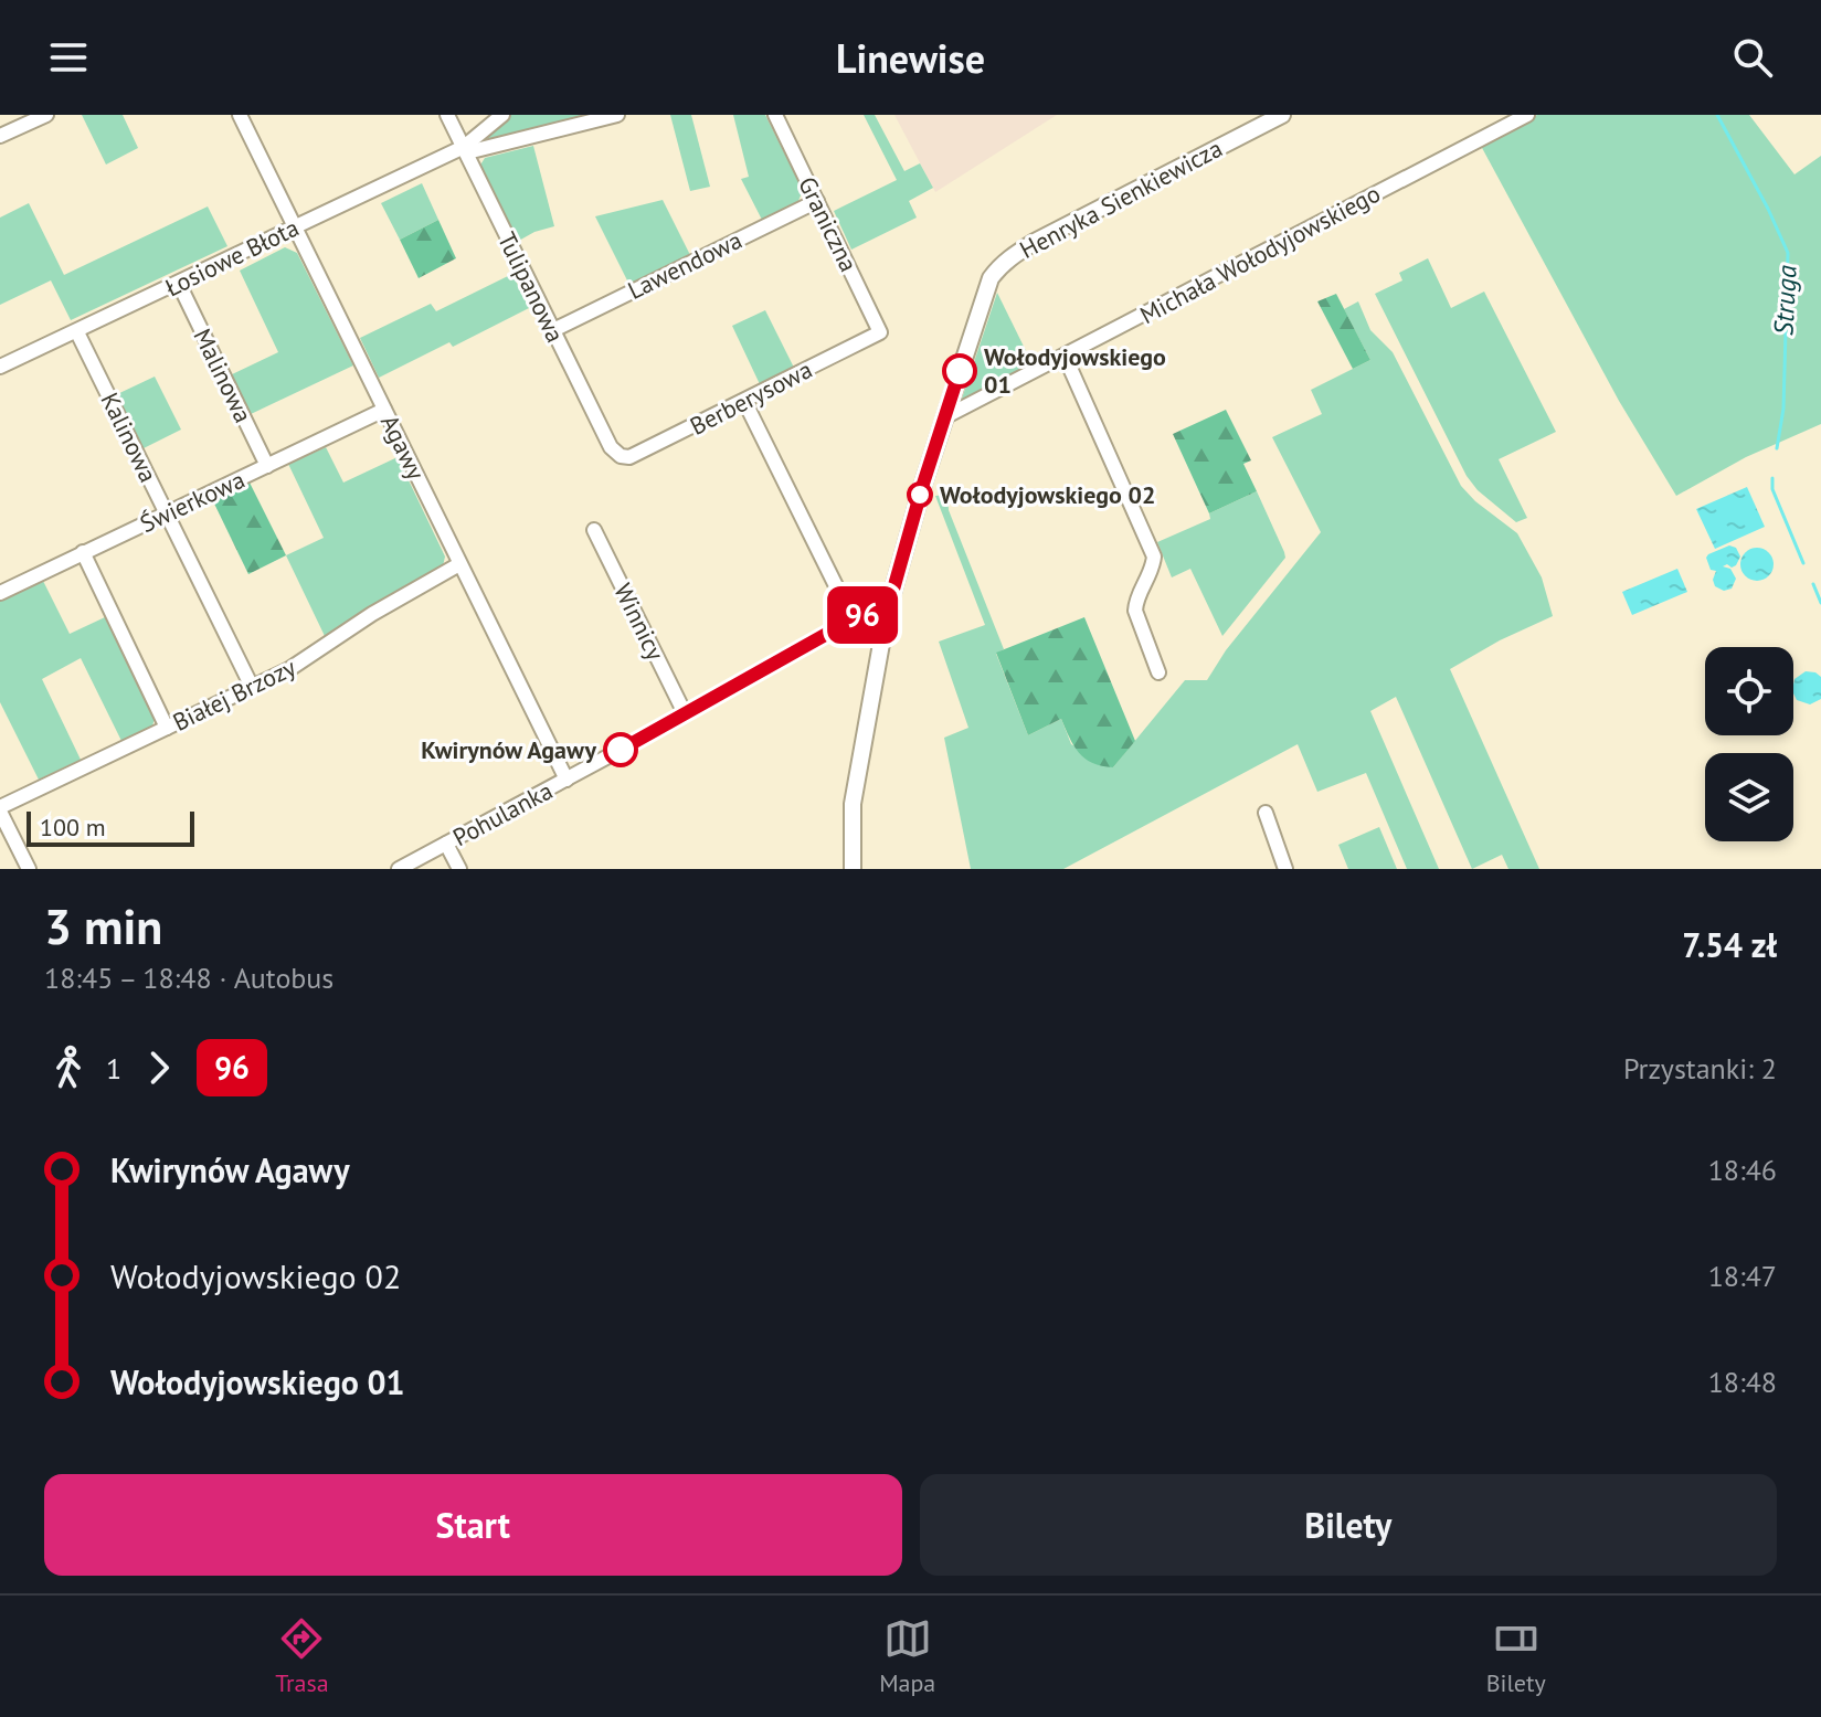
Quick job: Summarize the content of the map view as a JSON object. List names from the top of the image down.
{
  "streets": {
    "street": [
      "Henryka Sienkiewicza",
      "Graniczna",
      "Michała Wołodyjowskiego",
      "Łosiowe Błota",
      "Lawendowa",
      "Tulipanowa",
      "Malinowa",
      "Berberysowa",
      "Kalinowa",
      "Agawy",
      "Świerkowa",
      "Winnicy",
      "Białej Brzozy",
      "Pohulanka"
    ]
  },
  "crossings": [
    ["Henryka Sienkiewicza", "Michała Wołodyjowskiego"],
    ["Henryka Sienkiewicza", "Pohulanka"],
    ["Graniczna", "Lawendowa"],
    ["Graniczna", "Berberysowa"],
    ["Łosiowe Błota", "Tulipanowa"],
    ["Łosiowe Błota", "Malinowa"],
    ["Łosiowe Błota", "Kalinowa"],
    ["Łosiowe Błota", "Agawy"],
    ["Lawendowa", "Tulipanowa"],
    ["Tulipanowa", "Berberysowa"],
    ["Malinowa", "Świerkowa"],
    ["Kalinowa", "Świerkowa"],
    ["Kalinowa", "Białej Brzozy"],
    ["Agawy", "Świerkowa"],
    ["Agawy", "Białej Brzozy"],
    ["Agawy", "Pohulanka"],
    ["Winnicy", "Pohulanka"]
  ],
  "water": ["Struga"],
  "places": ["Wołodyjowskiego 01", "Wołodyjowskiego 02", "Kwirynów Agawy"],
  "lines": ["bus line 96"],
  "scale_bar": "100 m",
  "page": {
    "header": "Linewise",
    "on_map": "96",
    "scale": "100 m",
    "heading": ["3 min", "18:45 – 18:48 · Autobus", "7.54 zł"],
    "legs": ["1", "96", "Przystanki: 2"],
    "list": [
      {
        "name": "Kwirynów Agawy",
        "value": "18:46"
      },
      {
        "name": "Wołodyjowskiego 02",
        "value": "18:47"
      },
      {
        "name": "Wołodyjowskiego 01",
        "value": "18:48"
      }
    ],
    "buttons": ["Start", "Bilety"],
    "tabs": ["Trasa", "Mapa", "Bilety"]
  }
}
